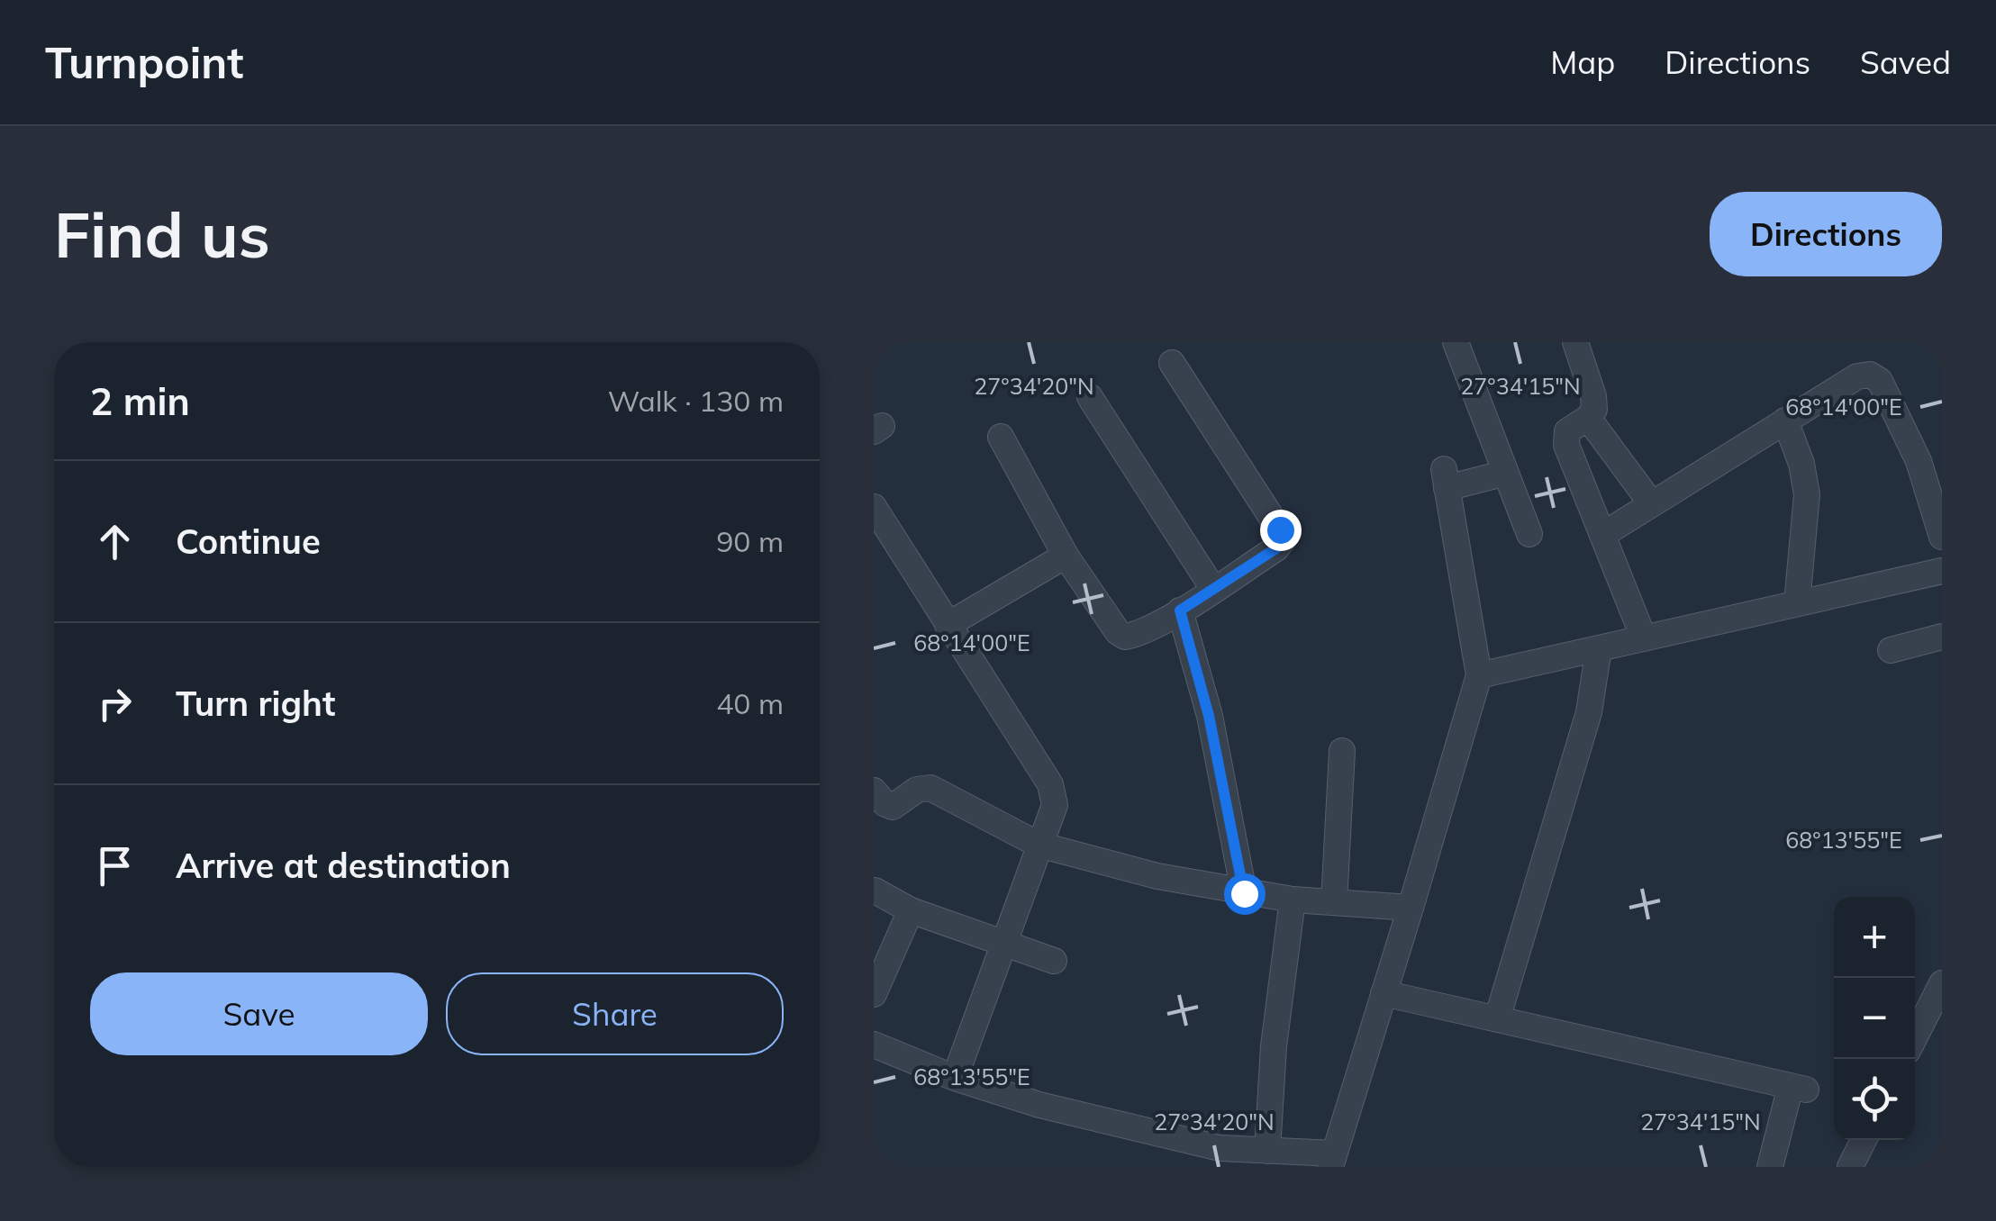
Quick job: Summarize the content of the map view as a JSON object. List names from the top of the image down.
{
  "page": {
    "header": "Turnpoint",
    "nav": ["Map", "Directions", "Saved"],
    "buttons": [
      "Directions",
      ["Save", "Share"]
    ],
    "title": "Find us",
    "heading": ["2 min", "Walk · 130 m"],
    "list": [
      ["Continue", "90 m"],
      ["Turn right", "40 m"],
      "Arrive at destination"
    ],
    "map_buttons": ["+", "−"]
  },
  "coordinates": [
    "27°34'20\"N",
    "27°34'15\"N",
    "68°14'00\"E",
    "68°13'55\"E"
  ]
}
